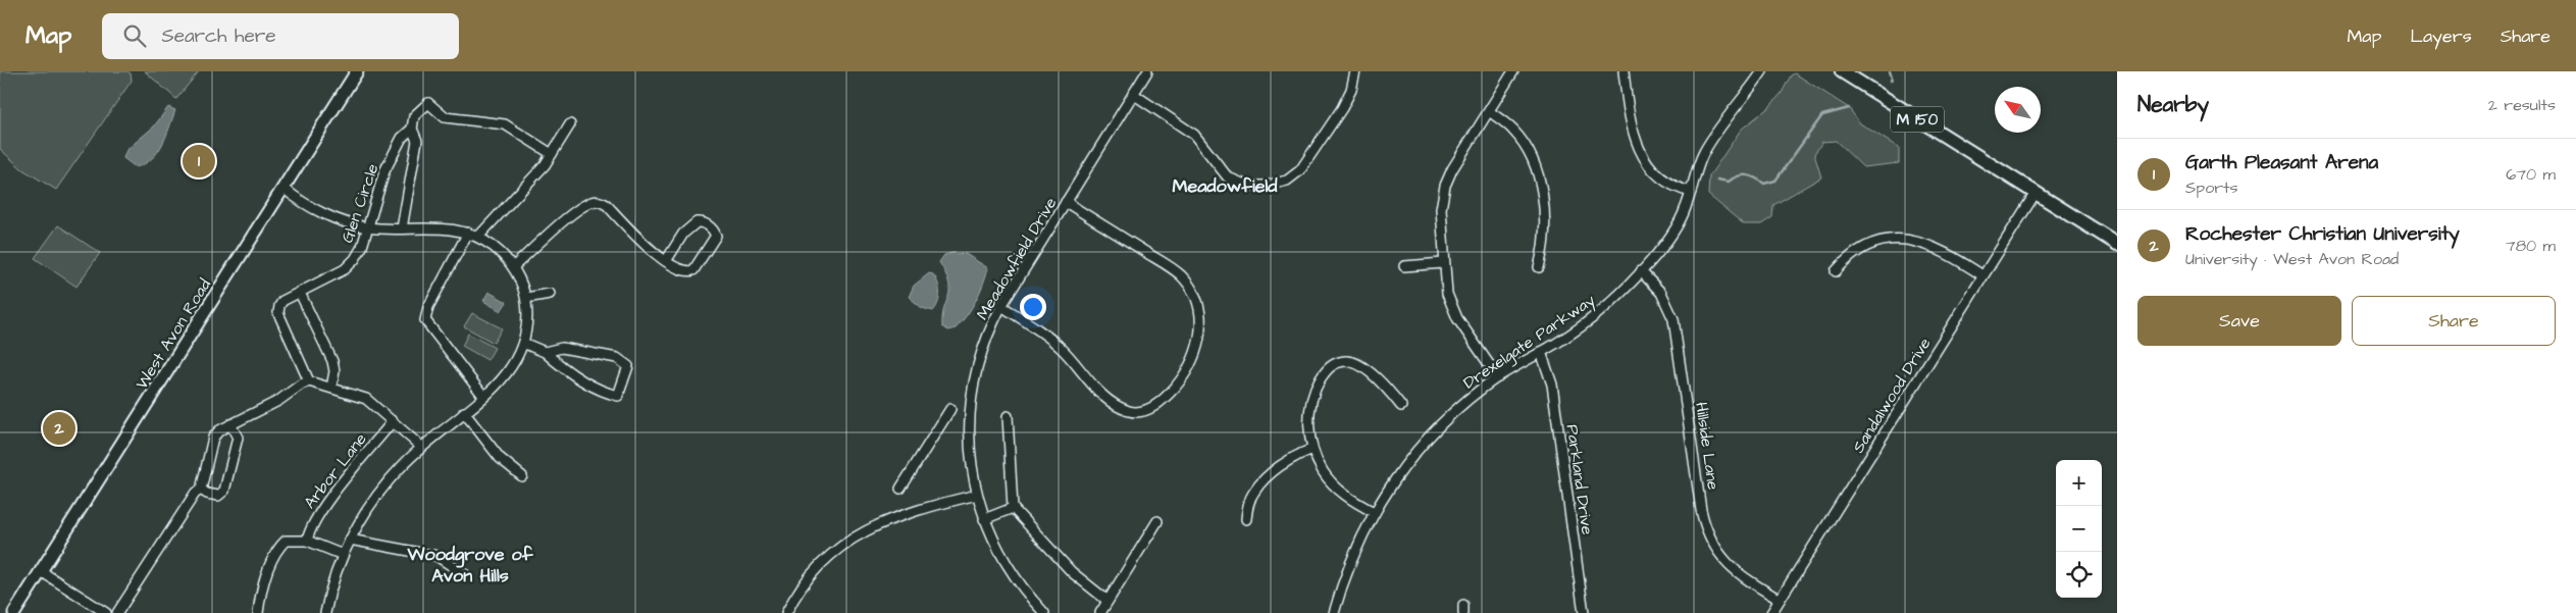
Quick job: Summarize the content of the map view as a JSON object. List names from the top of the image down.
{
  "streets": {
    "main road": ["M 150", "West Avon Road"],
    "street": [
      "Glen Circle",
      "Meadowfield Drive",
      "Drexelgate Parkway",
      "Sandalwood Drive",
      "Hillside Lane",
      "Arbor Lane",
      "Parkland Drive"
    ]
  },
  "crossings": [
    ["M 150", "Sandalwood Drive"],
    ["Drexelgate Parkway", "Hillside Lane"],
    ["Drexelgate Parkway", "Parkland Drive"],
    ["Sandalwood Drive", "Hillside Lane"]
  ],
  "districts": ["Meadowfield", "Woodgrove of Avon Hills"],
  "north": "top left",
  "page": {
    "header": "Map",
    "search": "Search here",
    "nav": ["Map", "Layers", "Share"],
    "heading": ["Nearby", "2 results"],
    "list": [
      {
        "mark": "1",
        "name": "Garth Pleasant Arena",
        "note": "Sports",
        "value": "670 m"
      },
      {
        "mark": "2",
        "name": "Rochester Christian University",
        "note": "University · West Avon Road",
        "value": "780 m"
      }
    ],
    "pins": ["1", "2"],
    "buttons": ["Save", "Share"],
    "map_buttons": ["+", "−"]
  }
}
